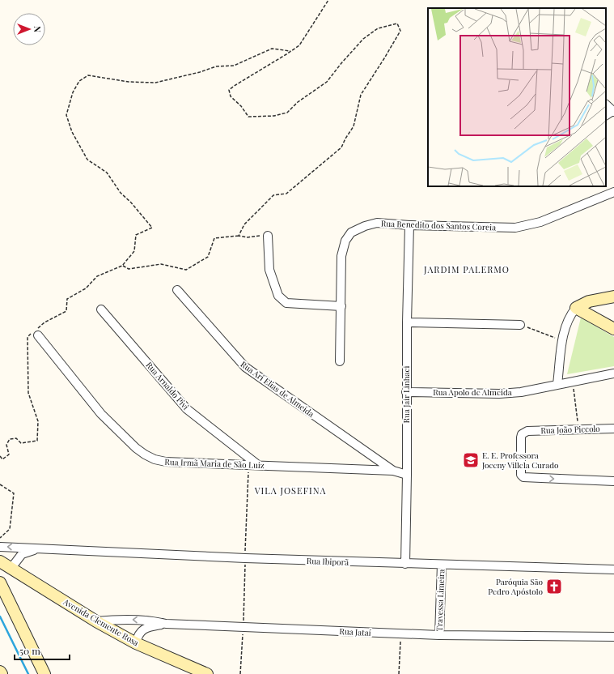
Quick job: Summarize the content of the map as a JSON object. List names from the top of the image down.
{
  "streets": {
    "main road": ["Avenida Clemente Rosa"],
    "street": [
      "Rua Benedito dos Santos Coreia",
      "Rua Arnaldo Pivi",
      "Rua Ari Elias de Almeida",
      "Rua Apolo de Almeida",
      "Rua Jair Linhaci",
      "Rua João Piccolo",
      "Rua Irmã Maria de São Luiz",
      "Rua Ibiporã",
      "Travessa Limeira",
      "Rua Jataí"
    ]
  },
  "crossings": [
    ["Rua Benedito dos Santos Coreia", "Rua Jair Linhaci"],
    ["Rua Arnaldo Pivi", "Rua Irmã Maria de São Luiz"],
    ["Rua Ari Elias de Almeida", "Rua Irmã Maria de São Luiz"],
    ["Rua Apolo de Almeida", "Rua Jair Linhaci"],
    ["Rua Jair Linhaci", "Rua Irmã Maria de São Luiz"],
    ["Rua Jair Linhaci", "Rua Ibiporã"],
    ["Rua Ibiporã", "Travessa Limeira"],
    ["Rua Ibiporã", "Avenida Clemente Rosa"],
    ["Travessa Limeira", "Rua Jataí"],
    ["Avenida Clemente Rosa", "Rua Jataí"]
  ],
  "districts": ["JARDIM PALERMO", "VILA JOSEFINA"],
  "places": {
    "school or university": ["E. E. Professora Joceny Villela Curado"],
    "church": ["Paróquia São Pedro Apóstolo"]
  },
  "scale_bar": "50 m",
  "north": "right"
}
